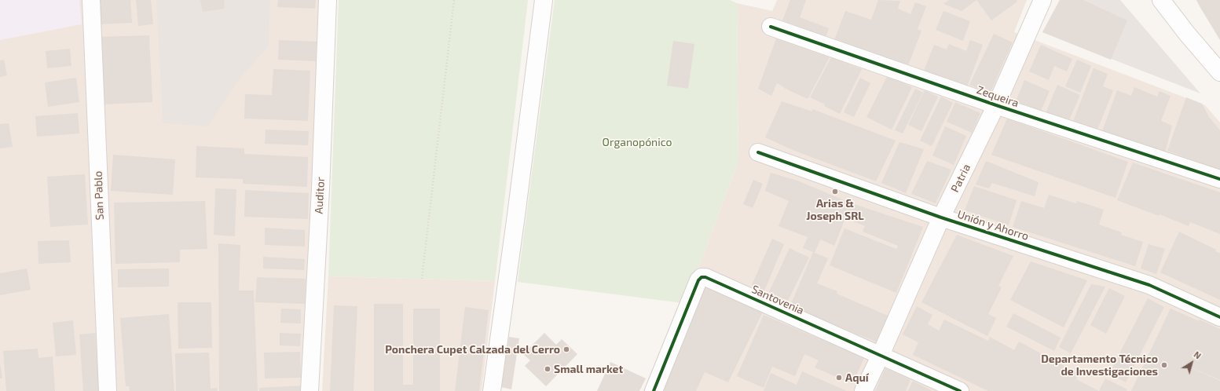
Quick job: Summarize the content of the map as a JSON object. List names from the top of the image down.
{
  "streets": {
    "street": [
      "Zequeira",
      "Patria",
      "San Pablo",
      "Auditor",
      "Unión y Ahorro",
      "Santovenia"
    ]
  },
  "crossings": [
    ["Zequeira", "Patria"],
    ["Patria", "Unión y Ahorro"],
    ["Patria", "Santovenia"]
  ],
  "parks": ["Organopónico"],
  "places": [
    "Arias & Joseph SRL",
    "Ponchera Cupet Calzada del Cerro",
    "Departamento Técnico de Investigaciones",
    "Small market",
    "Aquí"
  ],
  "north": "top right"
}
